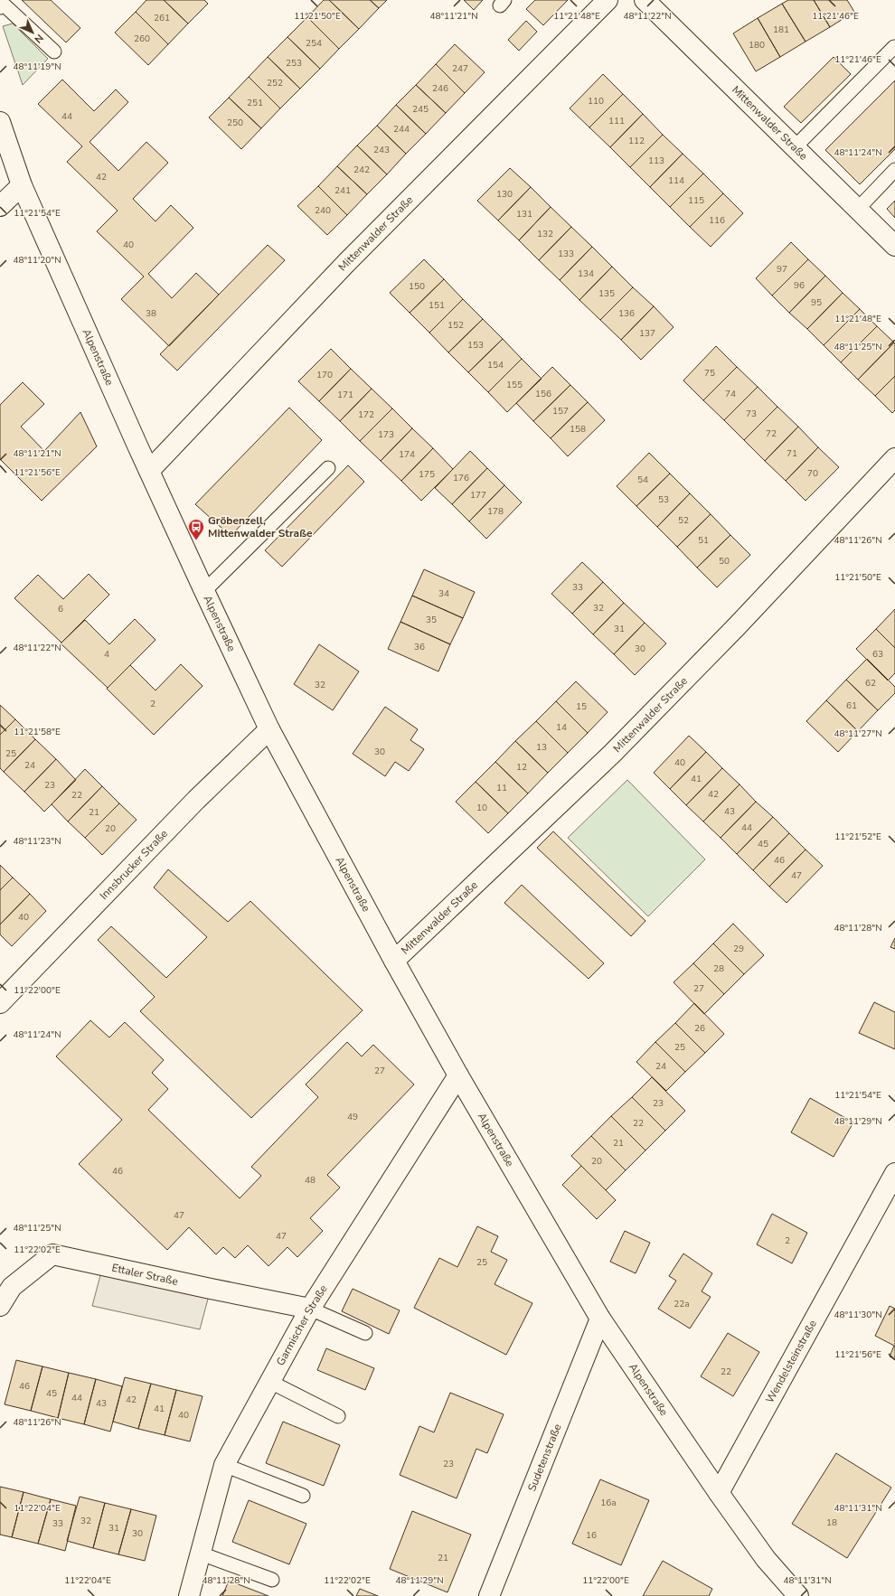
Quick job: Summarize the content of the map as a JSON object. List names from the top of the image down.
{
  "streets": {
    "street": [
      "Mittenwalder Straße",
      "Alpenstraße",
      "Innsbrucker Straße",
      "Ettaler Straße",
      "Garmischer Straße",
      "Wendelsteinstraße",
      "Sudetenstraße"
    ]
  },
  "crossings": [
    ["Mittenwalder Straße", "Alpenstraße"],
    ["Alpenstraße", "Innsbrucker Straße"],
    ["Alpenstraße", "Garmischer Straße"],
    ["Alpenstraße", "Wendelsteinstraße"],
    ["Alpenstraße", "Sudetenstraße"],
    ["Ettaler Straße", "Garmischer Straße"]
  ],
  "places": {
    "bus stop": ["Gröbenzell, Mittenwalder Straße"]
  },
  "house_numbers": [
    "261",
    "181",
    "260",
    "254",
    "180",
    "253",
    "247",
    "252",
    "246",
    "110",
    "251",
    "245",
    "44",
    "111",
    "250",
    "244",
    "112",
    "243",
    "113",
    "242",
    "42",
    "114",
    "241",
    "130",
    "115",
    "240",
    "131",
    "116",
    "132",
    "40",
    "133",
    "97",
    "134",
    "96",
    "150",
    "135",
    "95",
    "151",
    "38",
    "136",
    "152",
    "137",
    "153",
    "154",
    "75",
    "170",
    "155",
    "156",
    "74",
    "171",
    "157",
    "73",
    "172",
    "158",
    "72",
    "173",
    "71",
    "174",
    "70",
    "175",
    "176",
    "54",
    "177",
    "53",
    "178",
    "52",
    "51",
    "50",
    "33",
    "34",
    "32",
    "6",
    "35",
    "31",
    "36",
    "30",
    "4",
    "63",
    "62",
    "32",
    "2",
    "61",
    "15",
    "14",
    "13",
    "30",
    "25",
    "40",
    "24",
    "12",
    "41",
    "23",
    "11",
    "42",
    "22",
    "10",
    "43",
    "21",
    "44",
    "20",
    "45",
    "46",
    "47",
    "40",
    "29",
    "28",
    "27",
    "26",
    "25",
    "24",
    "27",
    "23",
    "49",
    "22",
    "21",
    "20",
    "46",
    "48",
    "47",
    "47",
    "2",
    "25",
    "22a",
    "22",
    "46",
    "45",
    "44",
    "42",
    "43",
    "41",
    "40",
    "23",
    "16a",
    "32",
    "18",
    "33",
    "31",
    "30",
    "16",
    "21"
  ],
  "north": "bottom right",
  "coordinates": [
    "11°21'50\"E",
    "48°11'21\"N",
    "11°21'48\"E",
    "48°11'22\"N",
    "11°21'46\"E",
    "48°11'19\"N",
    "48°11'24\"N",
    "11°21'54\"E",
    "48°11'20\"N",
    "48°11'25\"N",
    "11°21'56\"E",
    "48°11'26\"N",
    "11°21'58\"E",
    "48°11'27\"N",
    "11°21'52\"E",
    "48°11'23\"N",
    "48°11'28\"N",
    "11°22'00\"E",
    "48°11'29\"N",
    "11°22'02\"E",
    "48°11'30\"N",
    "11°22'04\"E",
    "48°11'31\"N"
  ]
}
